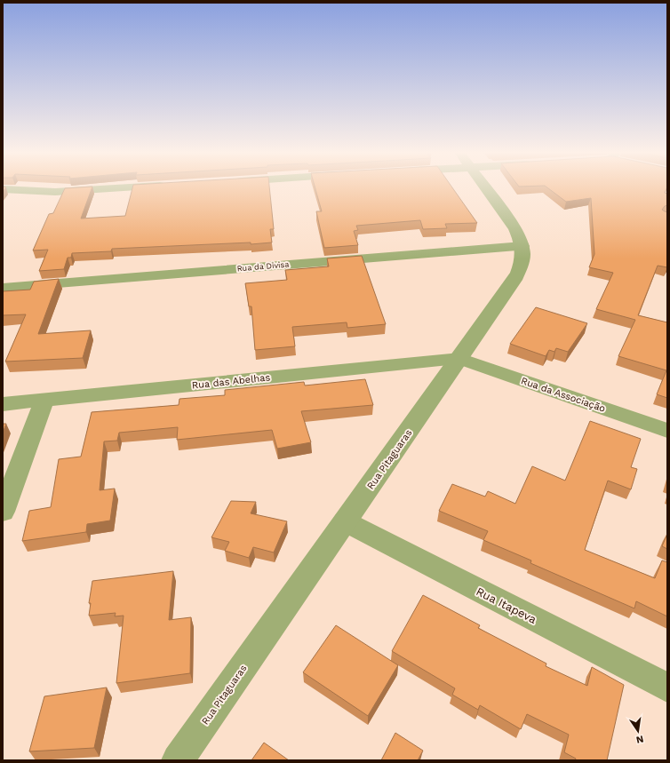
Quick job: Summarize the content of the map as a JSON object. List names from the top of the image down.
{
  "streets": {
    "street": [
      "Rua da Divisa",
      "Rua das Abelhas",
      "Rua da Associação",
      "Rua Pitaguaras",
      "Rua Itapeva"
    ]
  },
  "crossings": [
    ["Rua da Divisa", "Rua Pitaguaras"],
    ["Rua das Abelhas", "Rua da Associação"],
    ["Rua das Abelhas", "Rua Pitaguaras"],
    ["Rua da Associação", "Rua Pitaguaras"],
    ["Rua Pitaguaras", "Rua Itapeva"]
  ],
  "north": "bottom"
}
